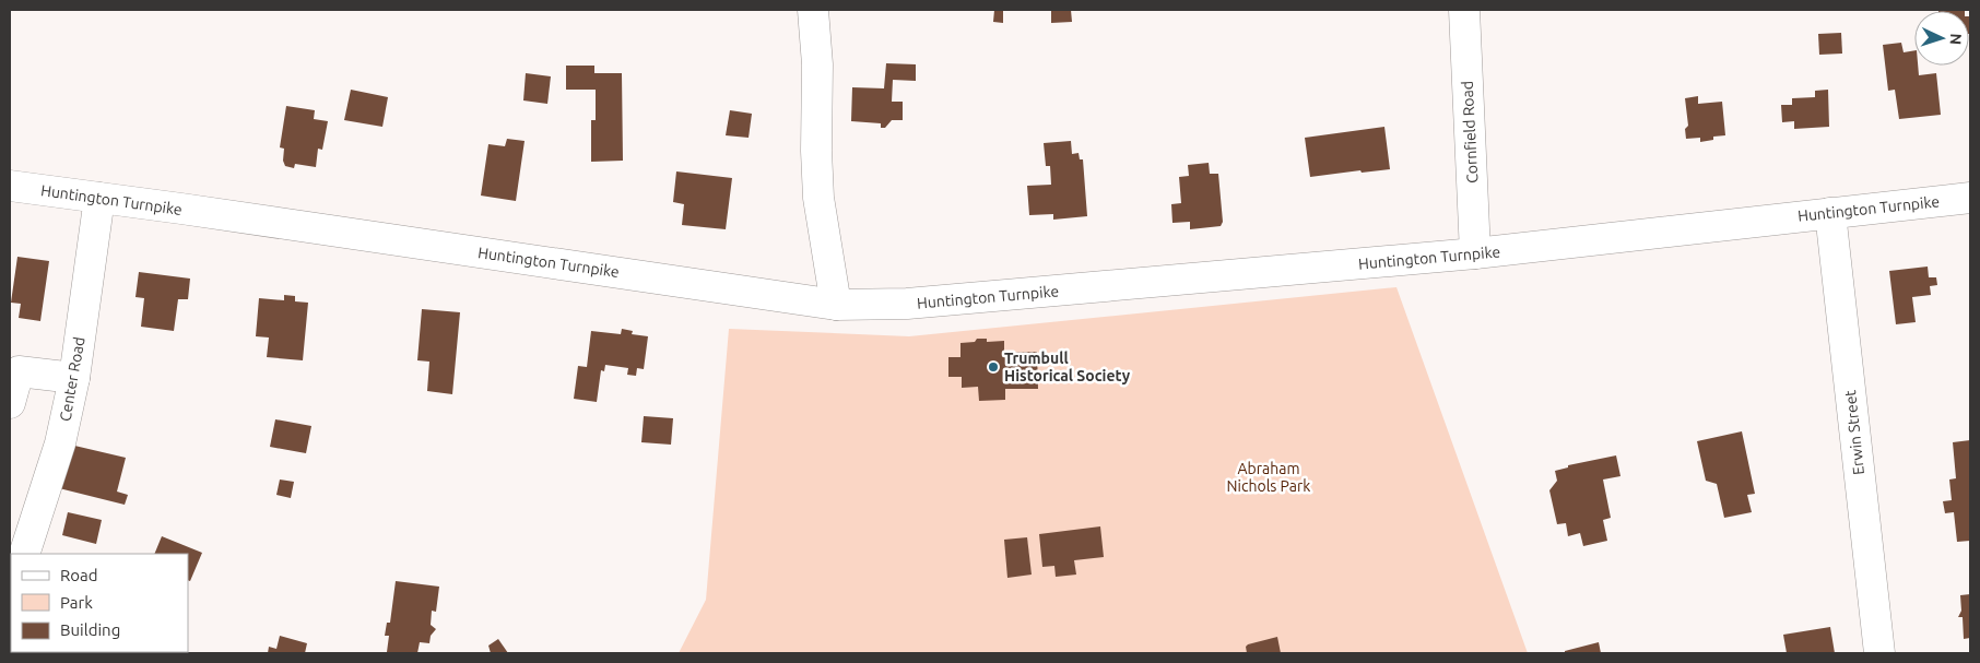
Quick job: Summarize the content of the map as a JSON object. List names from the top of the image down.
{
  "streets": {
    "main road": [
      "Cornfield Road",
      "Huntington Turnpike",
      "Center Road",
      "Erwin Street"
    ]
  },
  "crossings": [
    ["Cornfield Road", "Huntington Turnpike"],
    ["Huntington Turnpike", "Center Road"],
    ["Huntington Turnpike", "Erwin Street"]
  ],
  "parks": ["Abraham Nichols Park"],
  "places": ["Trumbull Historical Society"],
  "legend": ["Road", "Park", "Building"],
  "north": "right"
}
